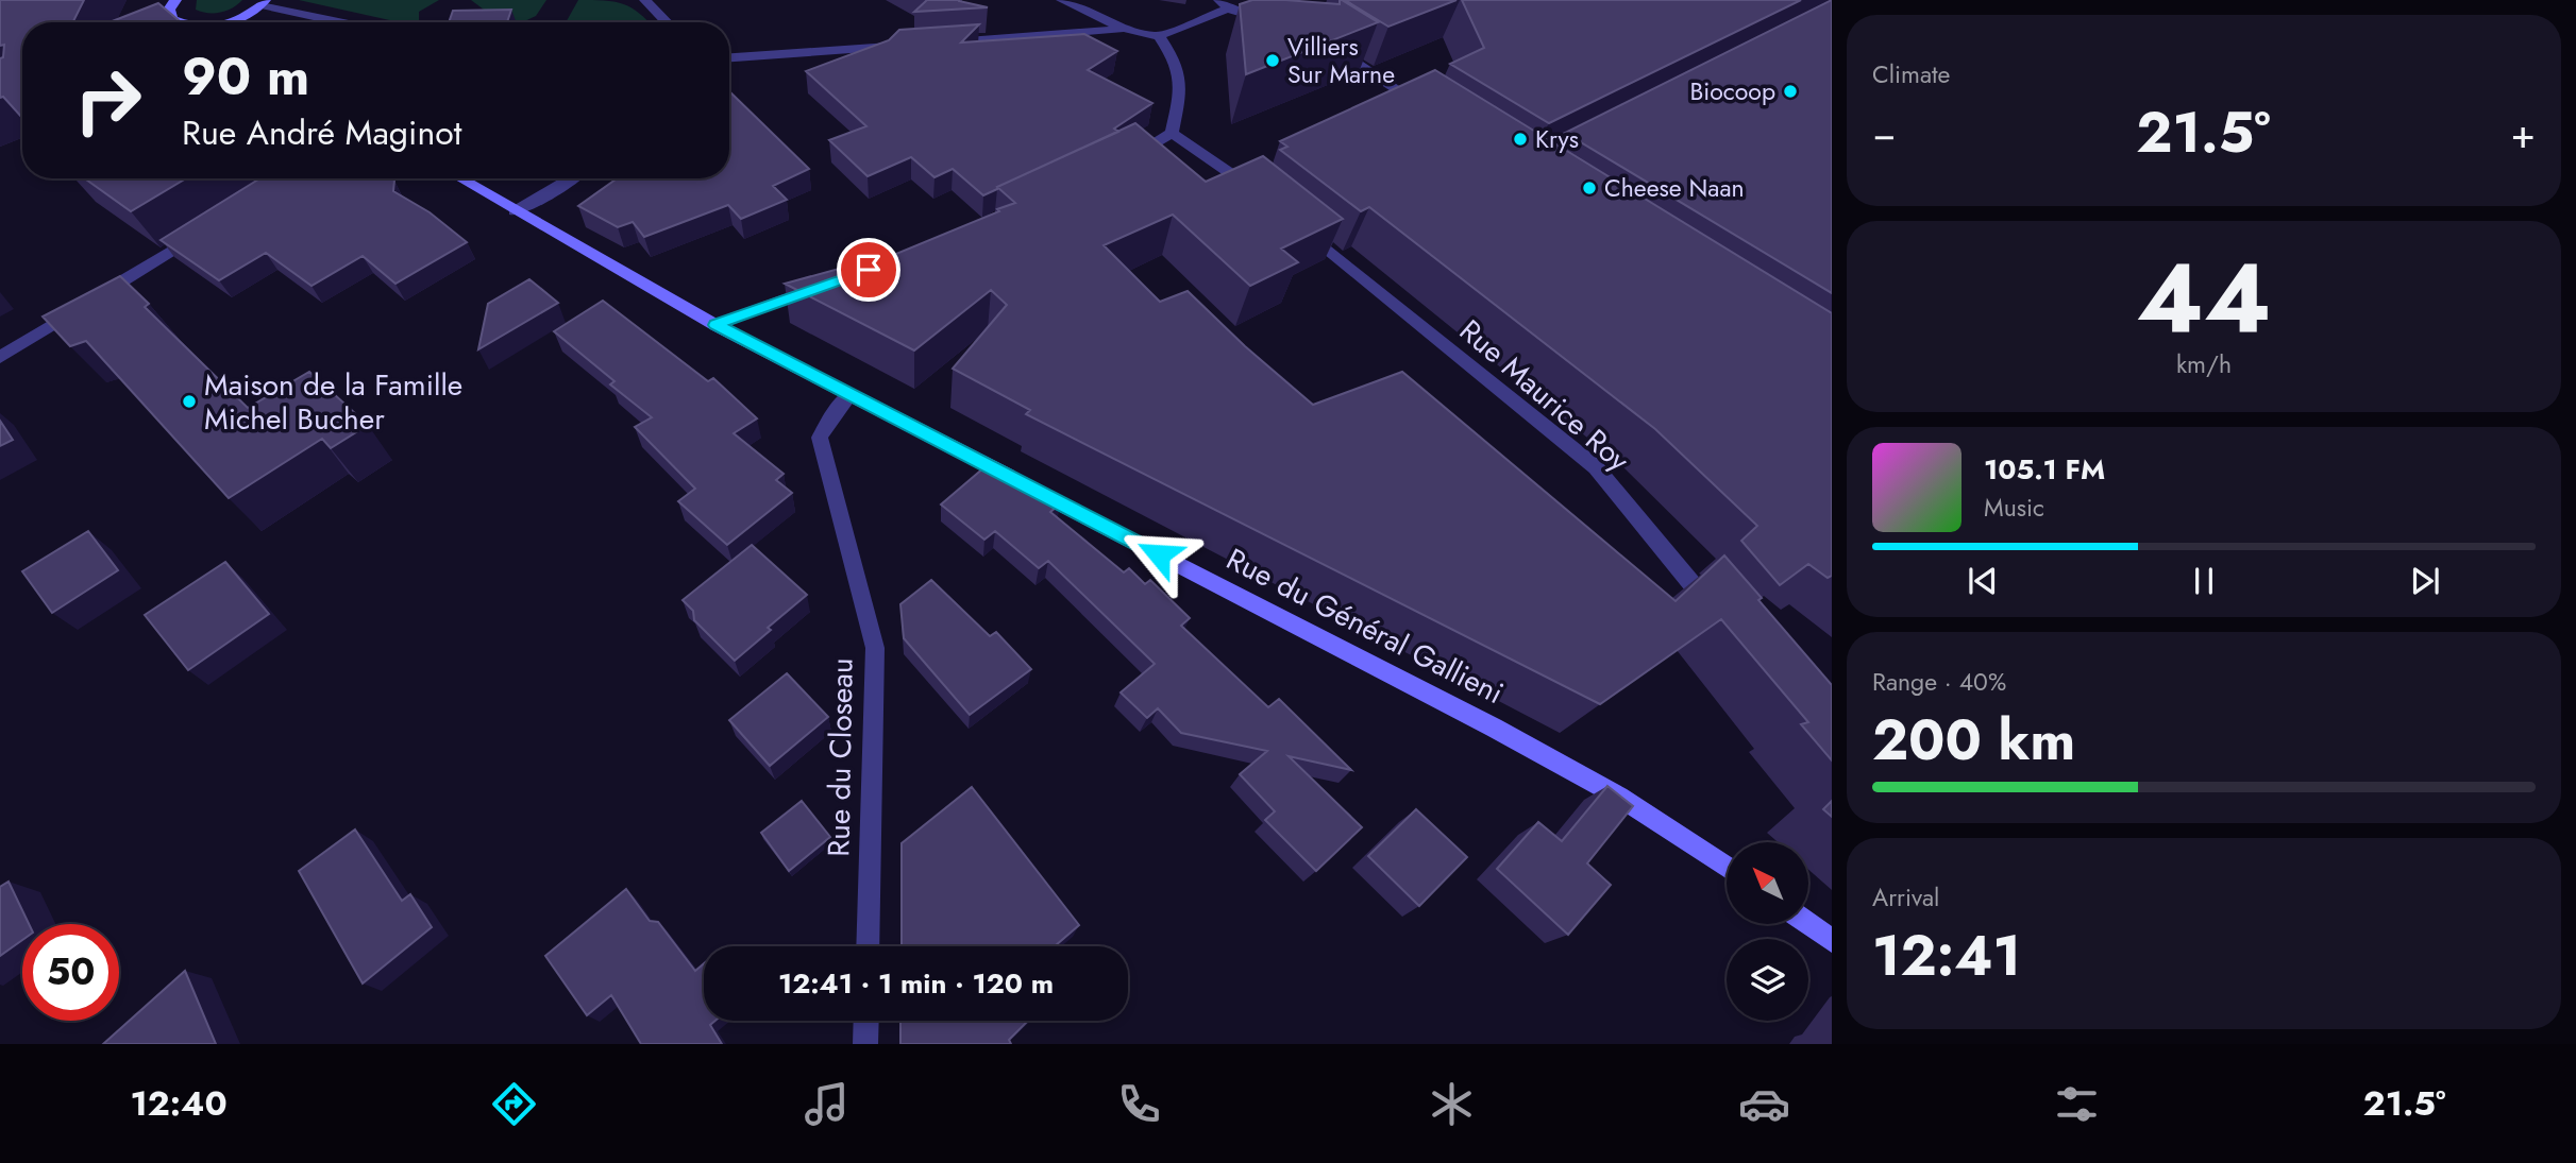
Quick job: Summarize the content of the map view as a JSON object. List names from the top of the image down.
{
  "streets": {
    "main road": ["Rue du Général Gallieni"],
    "street": ["Rue Maurice Roy", "Rue du Closeau"]
  },
  "crossings": [
    ["Rue du Général Gallieni", "Rue du Closeau"]
  ],
  "places": [
    "Villiers Sur Marne",
    "Biocoop",
    "Krys",
    "Cheese Naan",
    "Maison de la Famille Michel Bucher"
  ],
  "north": "top left",
  "page": {
    "tile": [
      "Climate",
      ["44", "km/h"],
      ["Range · 40%", "200 km"],
      ["Arrival", "12:41"]
    ],
    "turn": ["90 m", "Rue André Maginot"],
    "heat": ["−", "21.5°", "+"],
    "song": ["105.1 FM", "Music"],
    "limit": "50",
    "trip": "12:41 · 1 min · 120 m",
    "tabs": ["12:40", "21.5°"]
  }
}
